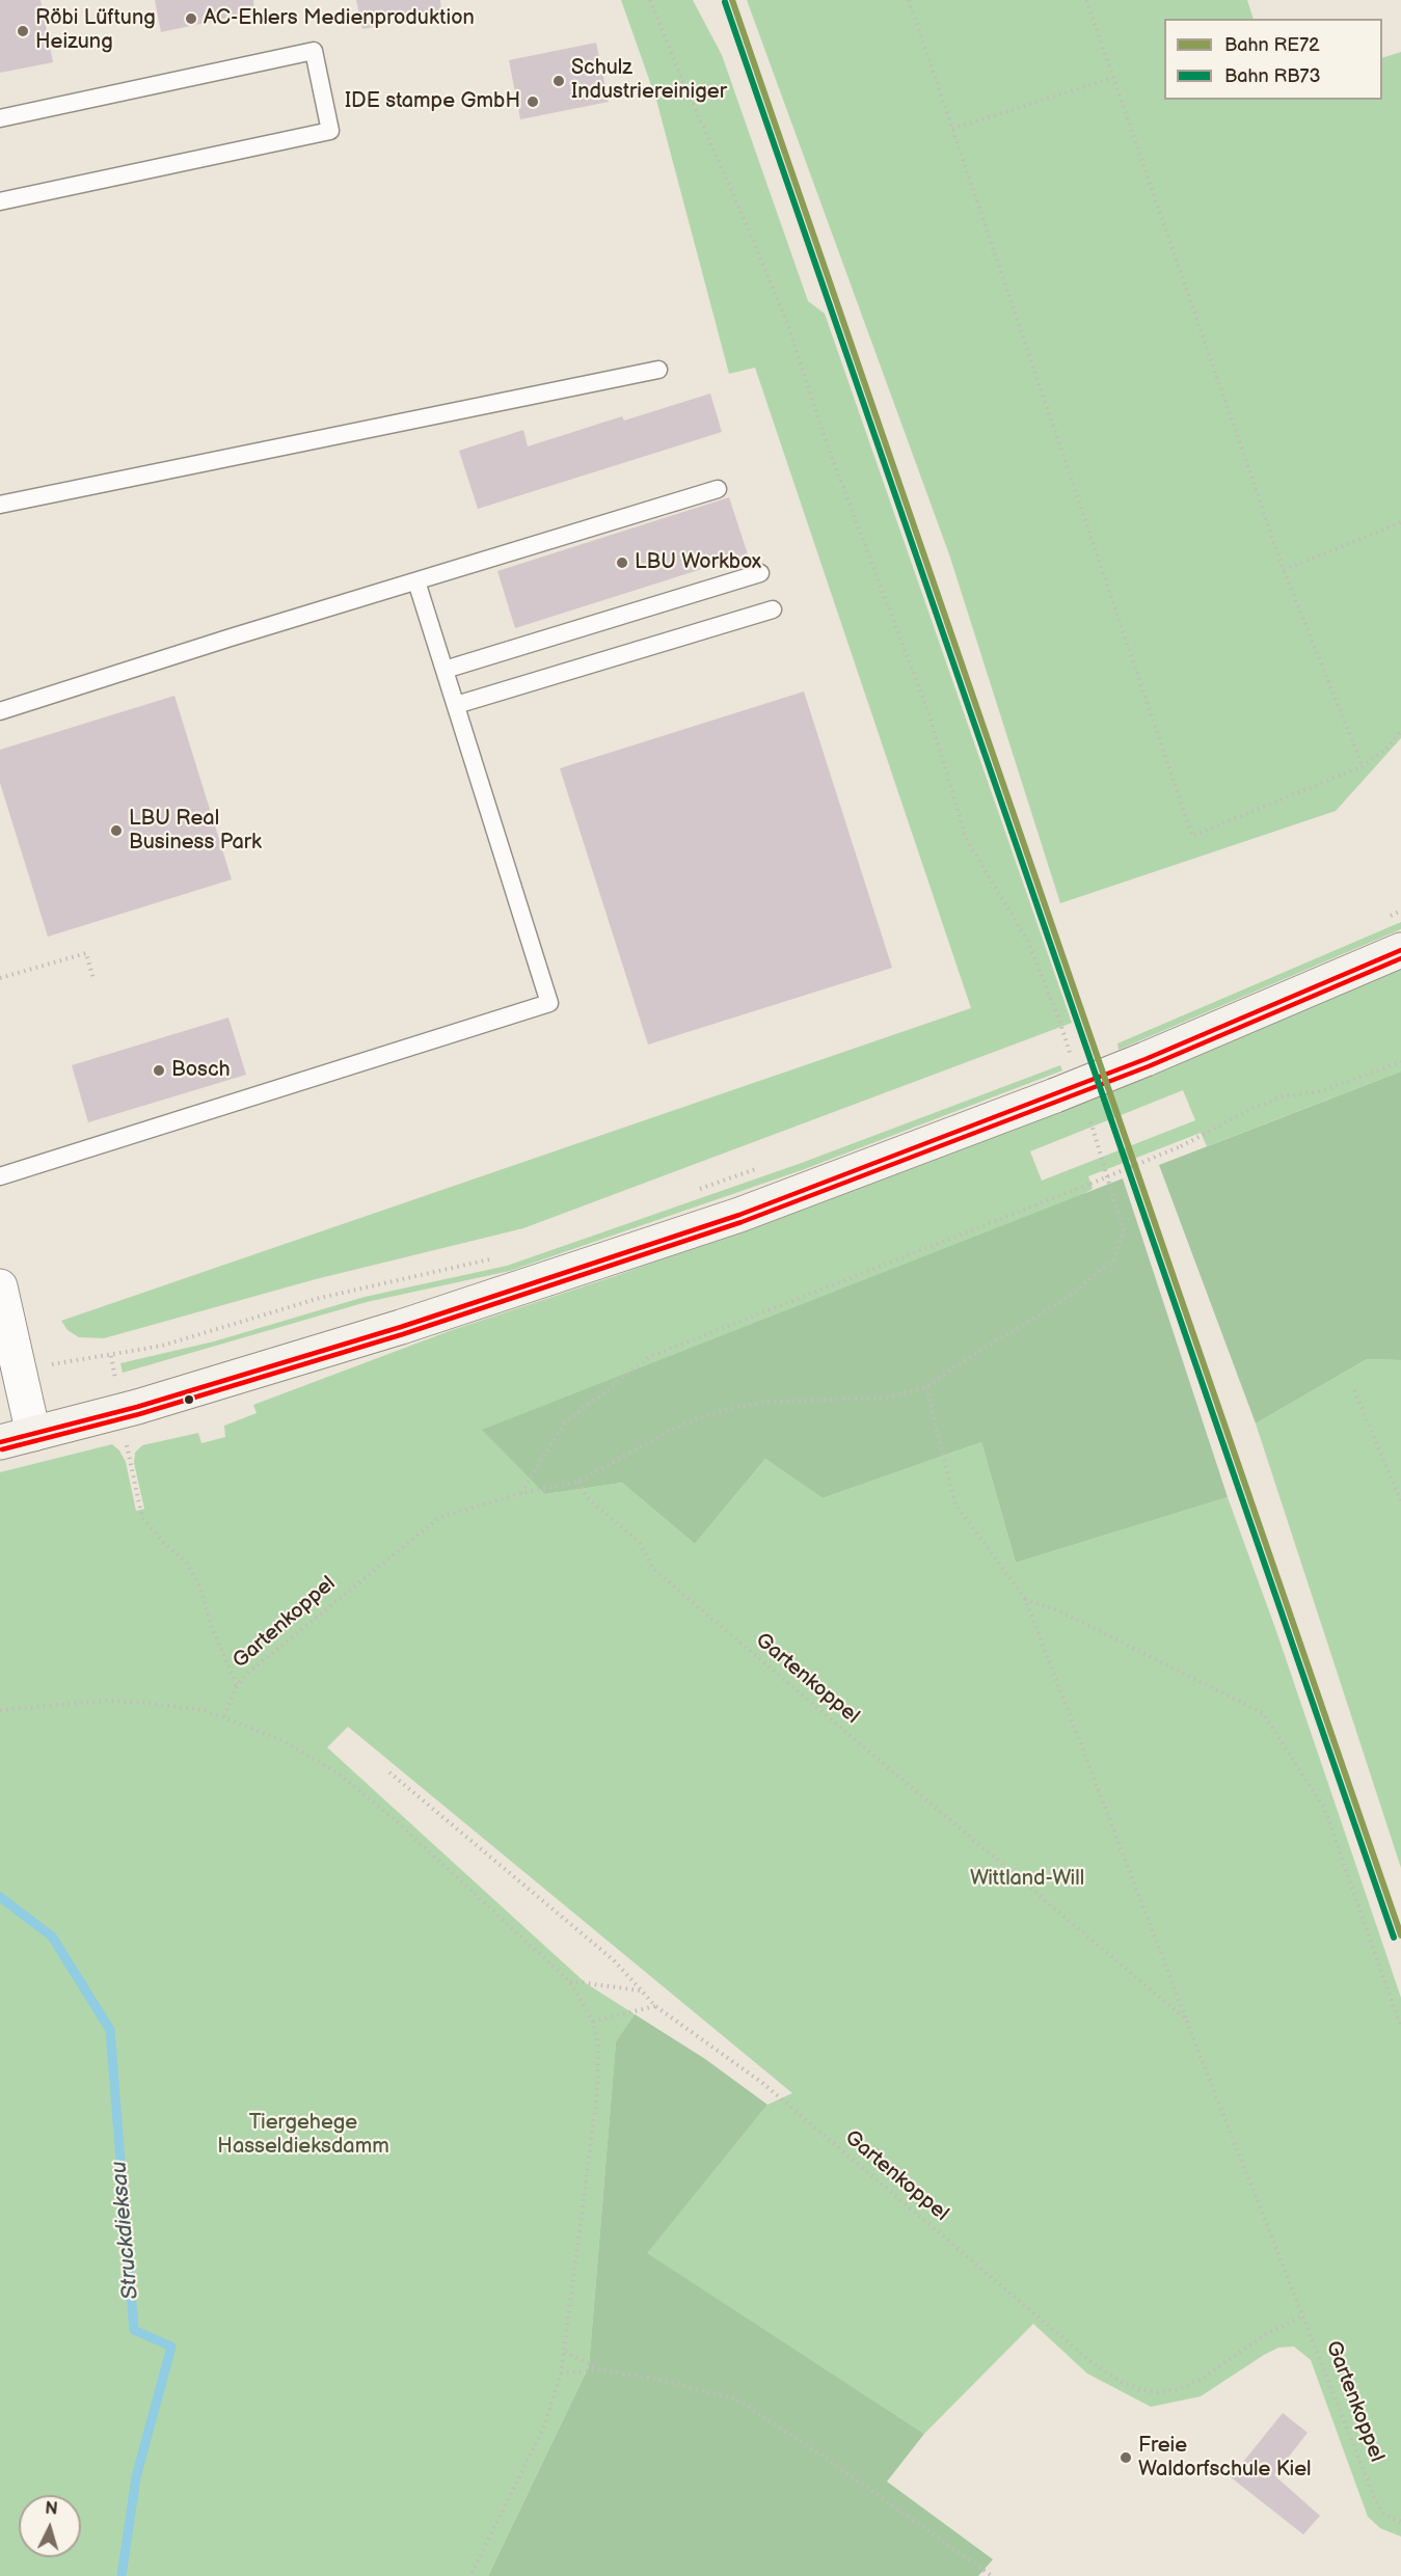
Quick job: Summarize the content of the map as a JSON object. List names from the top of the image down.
{
  "streets": {
    "path": ["Gartenkoppel"]
  },
  "water": ["Struckdieksau"],
  "parks": ["Wittland-Will", "Tiergehege Hasseldieksdamm"],
  "places": [
    "AC-Ehlers Medienproduktion",
    "Röbi Lüftung Heizung",
    "Schulz Industriereiniger",
    "IDE stampe GmbH",
    "LBU Workbox",
    "LBU Real Business Park",
    "Bosch",
    "Freie Waldorfschule Kiel"
  ],
  "lines": ["rail line RE72", "rail line RB73"],
  "legend": ["Bahn RE72", "Bahn RB73"],
  "north": "top"
}
